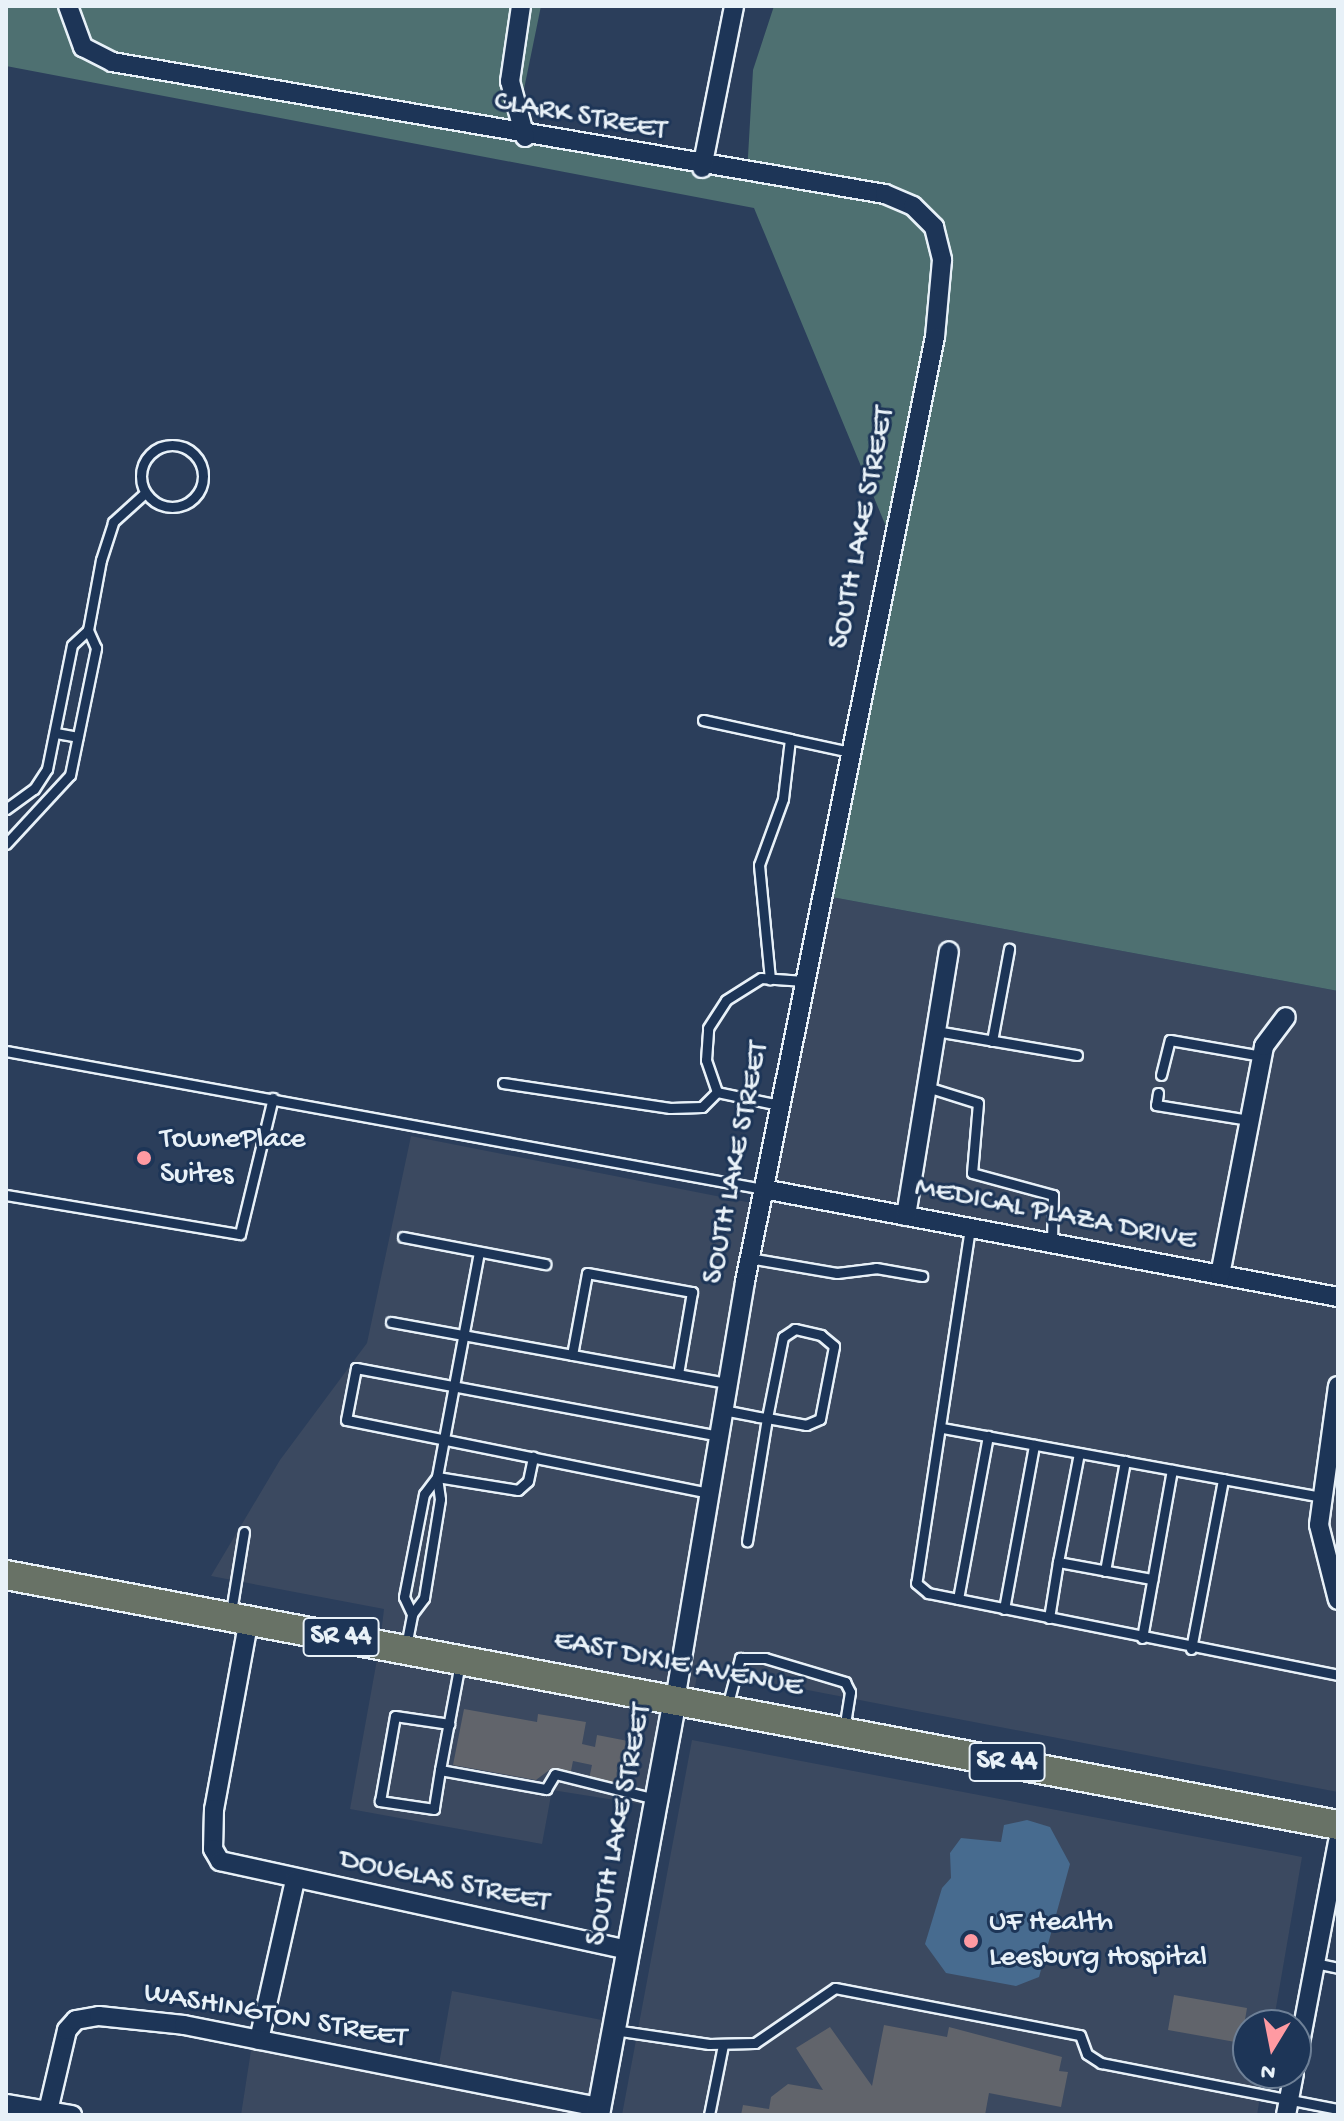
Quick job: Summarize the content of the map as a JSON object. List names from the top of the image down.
{
  "streets": {
    "main road": ["SR 44", "EAST DIXIE AVENUE"],
    "street": [
      "CLARK STREET",
      "SOUTH LAKE STREET",
      "MEDICAL PLAZA DRIVE",
      "DOUGLAS STREET",
      "WASHINGTON STREET"
    ]
  },
  "crossings": [
    ["CLARK STREET", "SOUTH LAKE STREET"],
    ["SOUTH LAKE STREET", "MEDICAL PLAZA DRIVE"],
    ["SOUTH LAKE STREET", "EAST DIXIE AVENUE"],
    ["SOUTH LAKE STREET", "DOUGLAS STREET"],
    ["SOUTH LAKE STREET", "WASHINGTON STREET"],
    ["EAST DIXIE AVENUE", "DOUGLAS STREET"]
  ],
  "places": ["TownePlace Suites", "UF Health Leesburg Hospital"],
  "north": "bottom"
}
